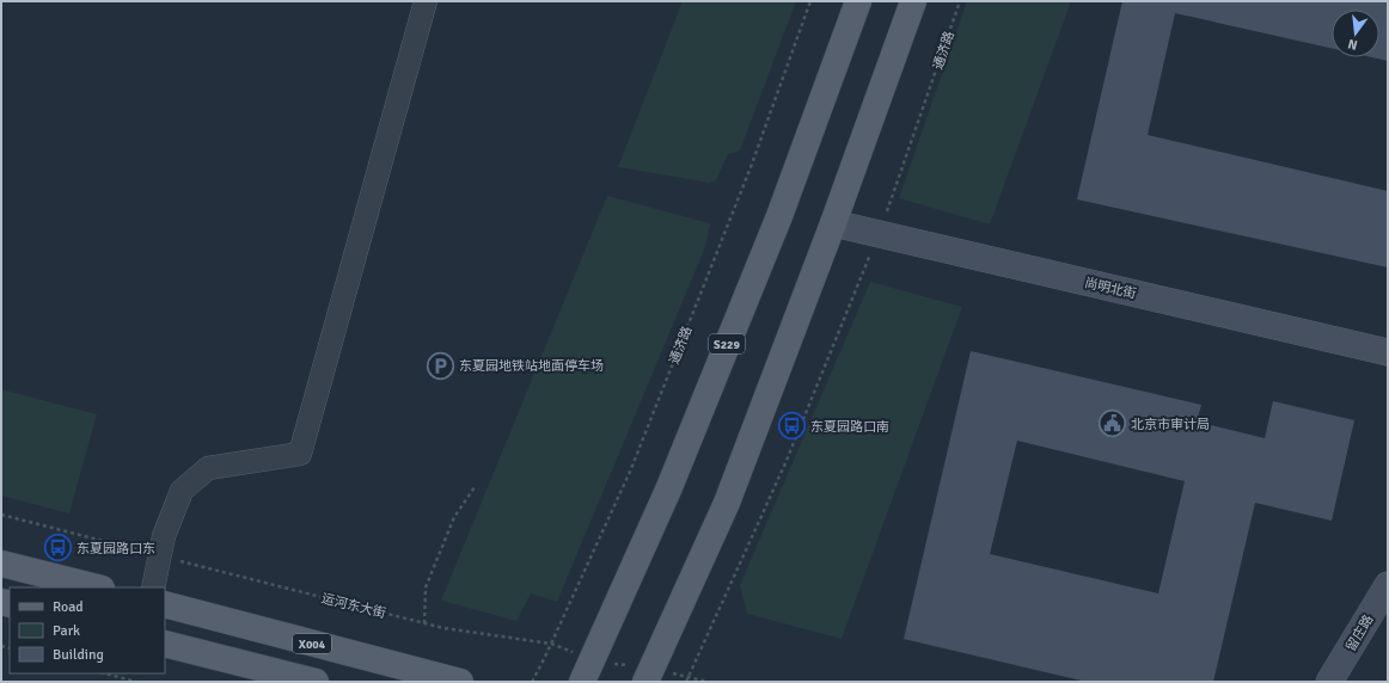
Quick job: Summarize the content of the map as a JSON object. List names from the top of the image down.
{
  "streets": {
    "main road": ["S229", "X004"],
    "street": ["尚明北街", "留庄路"],
    "path": ["通济路", "运河东大街"]
  },
  "crossings": [
    ["通济路", "尚明北街"],
    ["通济路", "运河东大街"],
    ["S229", "运河东大街"]
  ],
  "places": {
    "parking": ["东夏园地铁站地面停车场"],
    "public building": ["北京市审计局"],
    "bus stop": ["东夏园路口南", "东夏园路口东"]
  },
  "legend": ["Road", "Park", "Building"],
  "north": "bottom"
}
